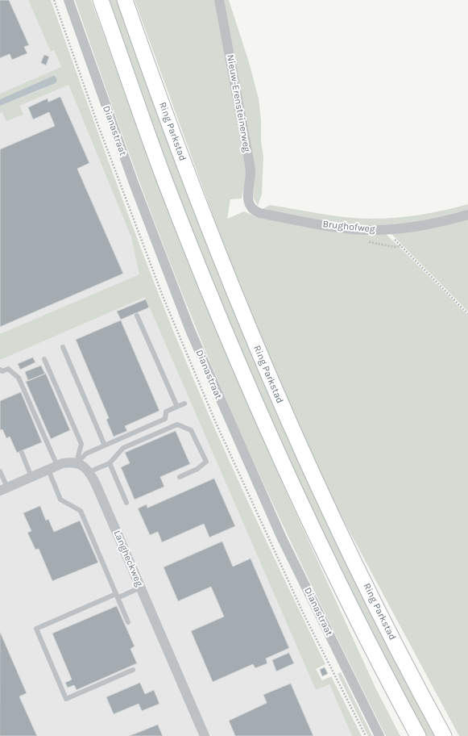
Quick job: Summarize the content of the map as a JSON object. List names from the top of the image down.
{
  "streets": {
    "highway": ["Ring Parkstad"],
    "street": [
      "Nieuw-Erensteinerweg",
      "Dianastraat",
      "Brughofweg",
      "Langheckweg"
    ]
  },
  "crossings": [
    ["Nieuw-Erensteinerweg", "Brughofweg"]
  ]
}
